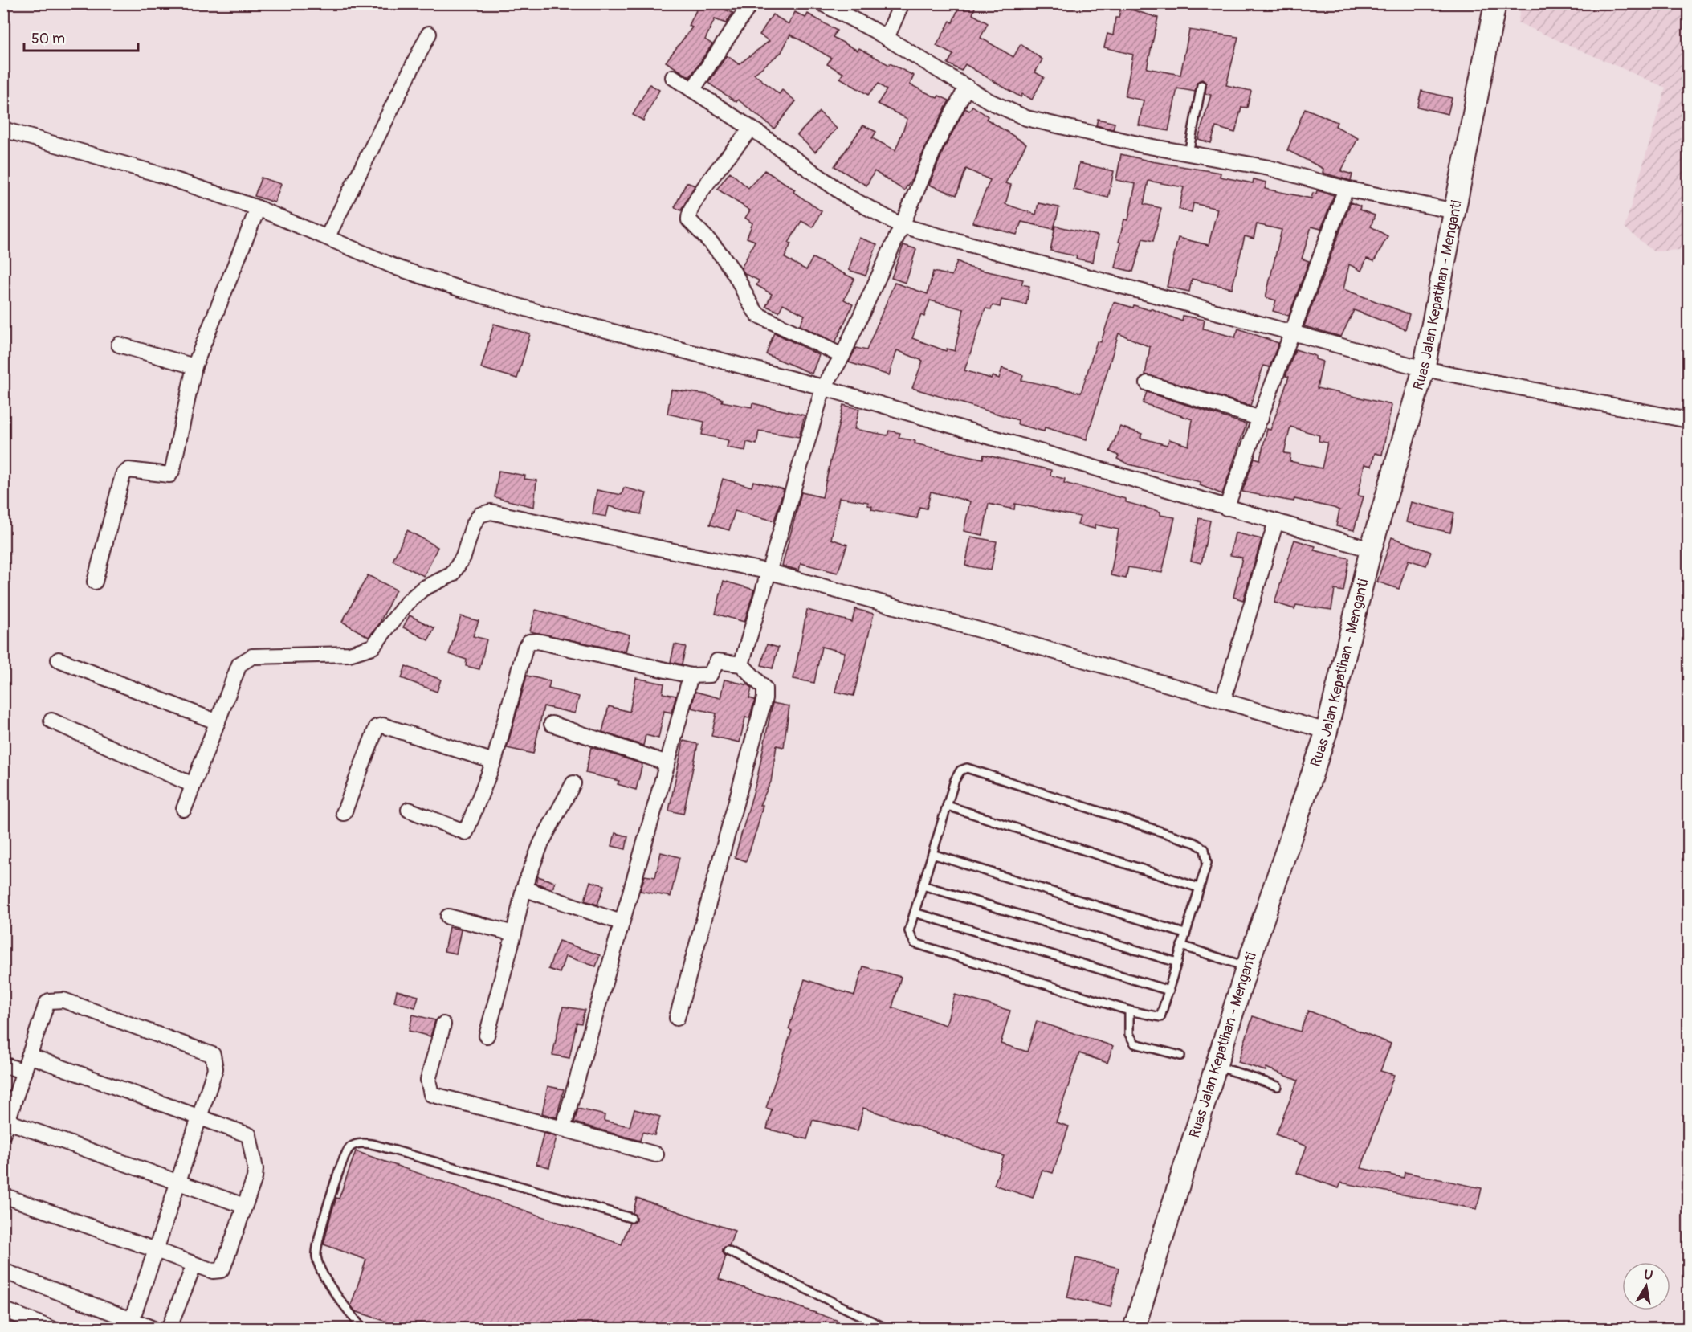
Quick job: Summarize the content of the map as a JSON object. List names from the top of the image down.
{
  "streets": {
    "main road": ["Ruas Jalan Kepatihan - Menganti"]
  },
  "scale_bar": "50 m",
  "north": "top"
}
